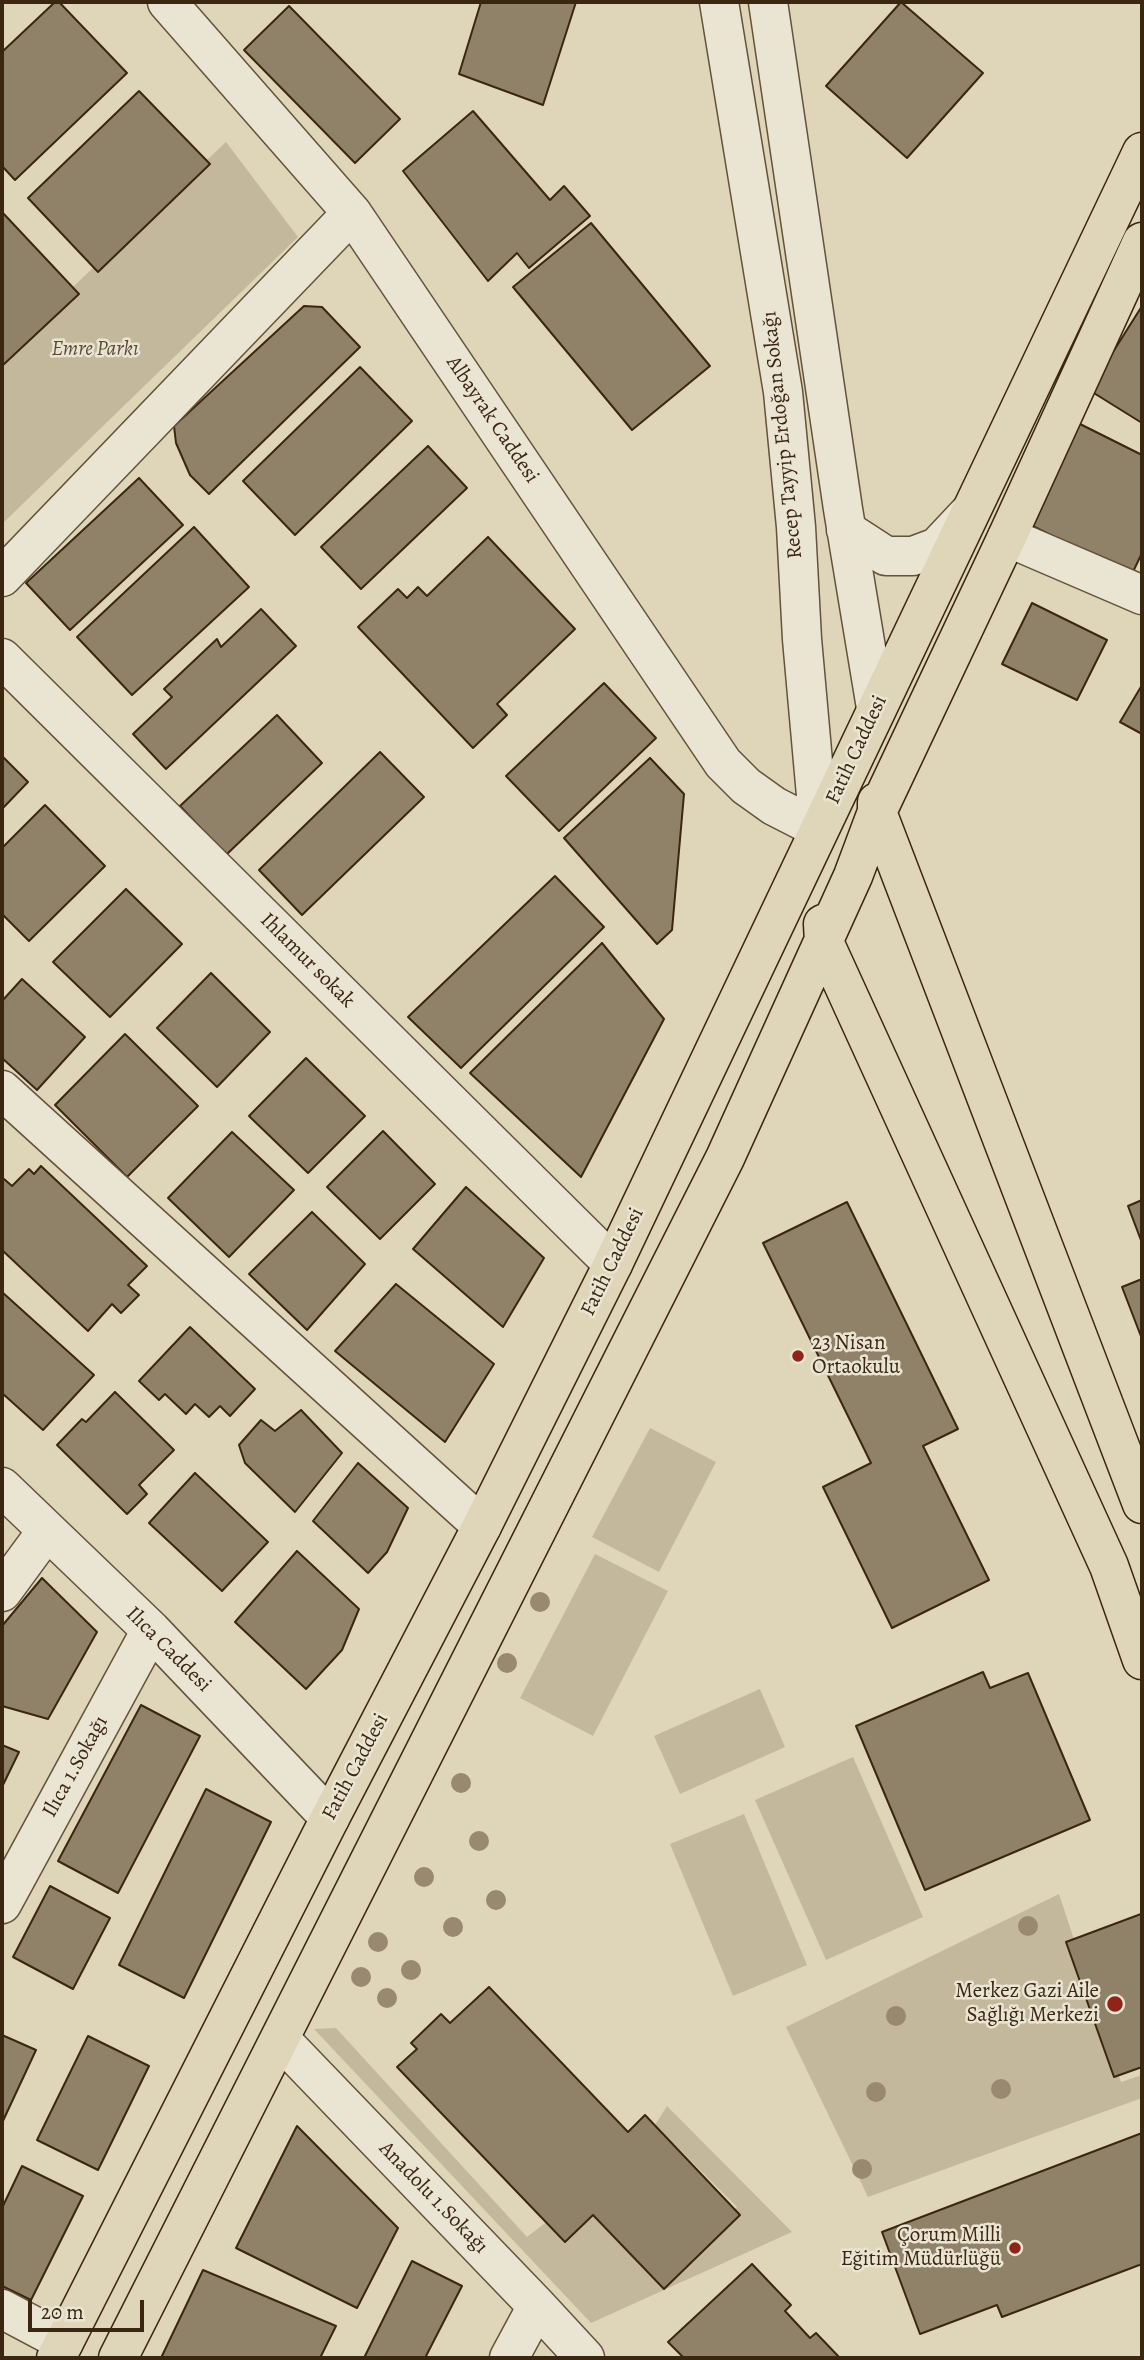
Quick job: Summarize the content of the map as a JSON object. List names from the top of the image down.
{
  "streets": {
    "main road": ["Fatih Caddesi"],
    "street": [
      "Albayrak Caddesi",
      "Recep Tayyip Erdoğan Sokağı",
      "Ihlamur sokak",
      "Ilıca Caddesi",
      "Ilıca 1.Sokağı",
      "Anadolu 1.Sokağı"
    ]
  },
  "crossings": [
    ["Albayrak Caddesi", "Recep Tayyip Erdoğan Sokağı"],
    ["Albayrak Caddesi", "Fatih Caddesi"],
    ["Recep Tayyip Erdoğan Sokağı", "Fatih Caddesi"],
    ["Fatih Caddesi", "Ihlamur sokak"],
    ["Fatih Caddesi", "Ilıca Caddesi"],
    ["Fatih Caddesi", "Anadolu 1.Sokağı"],
    ["Ilıca Caddesi", "Ilıca 1.Sokağı"]
  ],
  "parks": ["Emre Parkı"],
  "places": ["23 Nisan Ortaokulu", "Merkez Gazi Aile Sağlığı Merkezi", "Çorum Milli Eğitim Müdürlüğü"],
  "scale_bar": "20 m"
}
